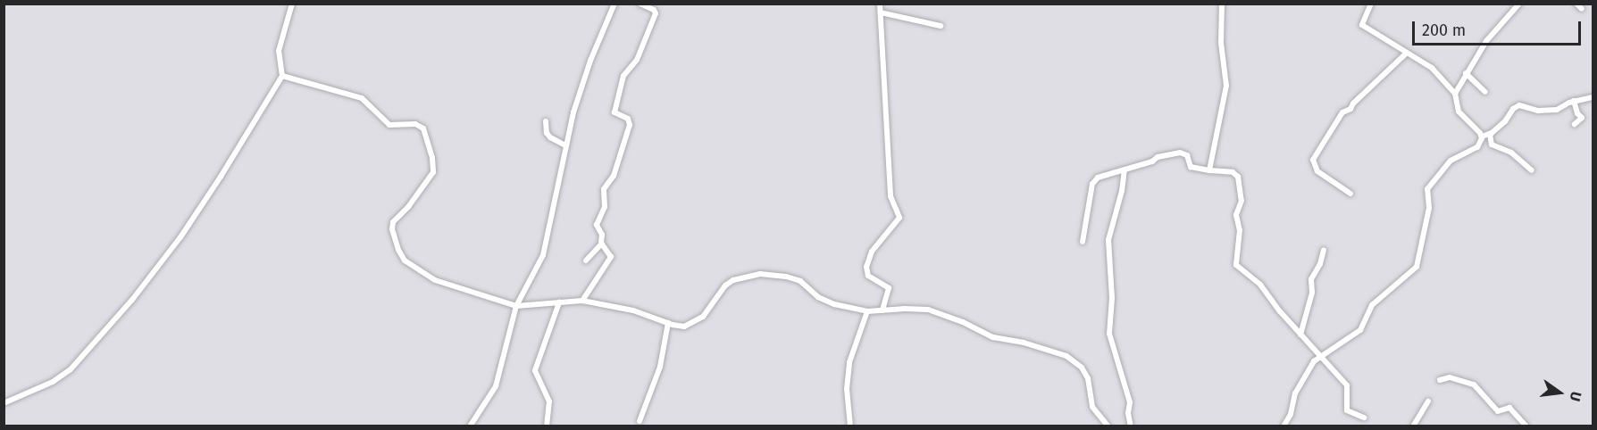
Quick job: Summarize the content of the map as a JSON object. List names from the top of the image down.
{
  "scale_bar": "200 m",
  "north": "right"
}
